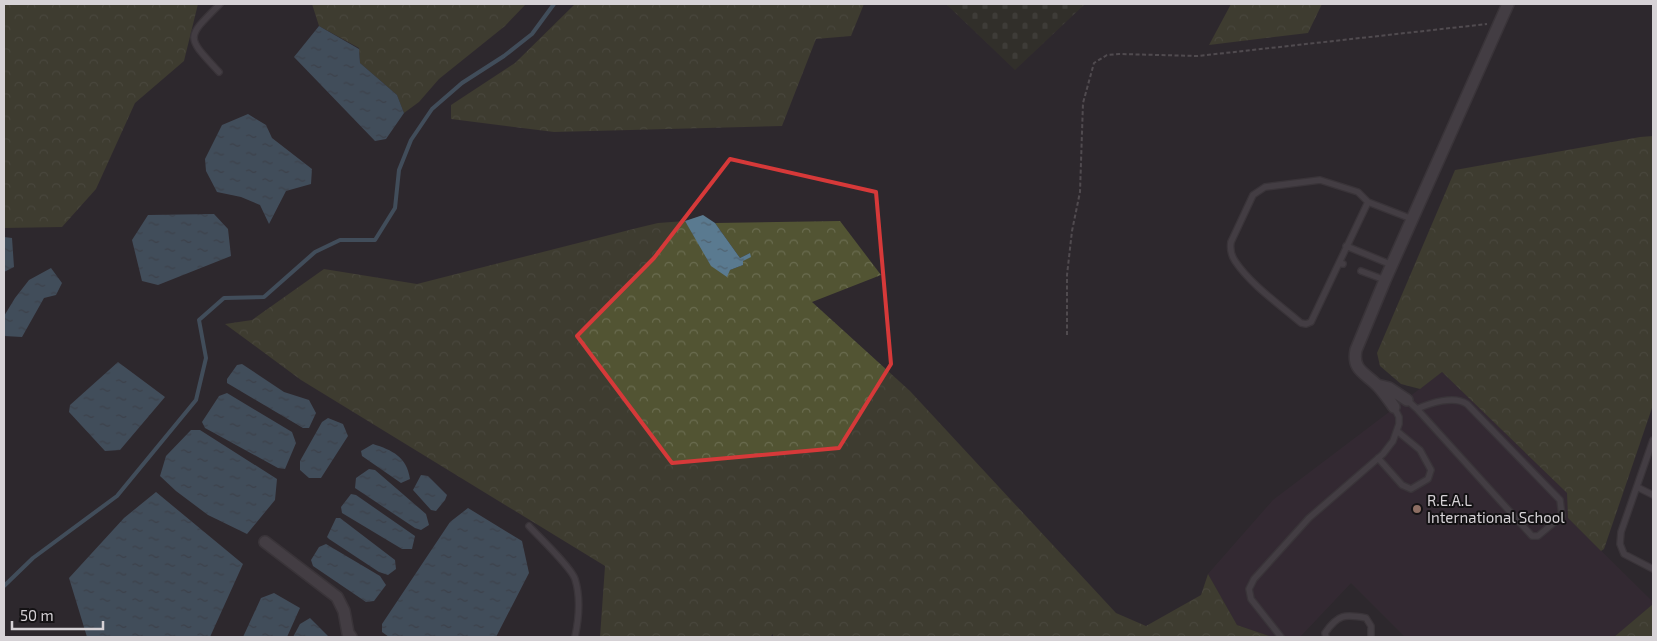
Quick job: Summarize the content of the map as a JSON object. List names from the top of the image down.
{
  "places": ["R.E.A.L International School"],
  "scale_bar": "50 m"
}
